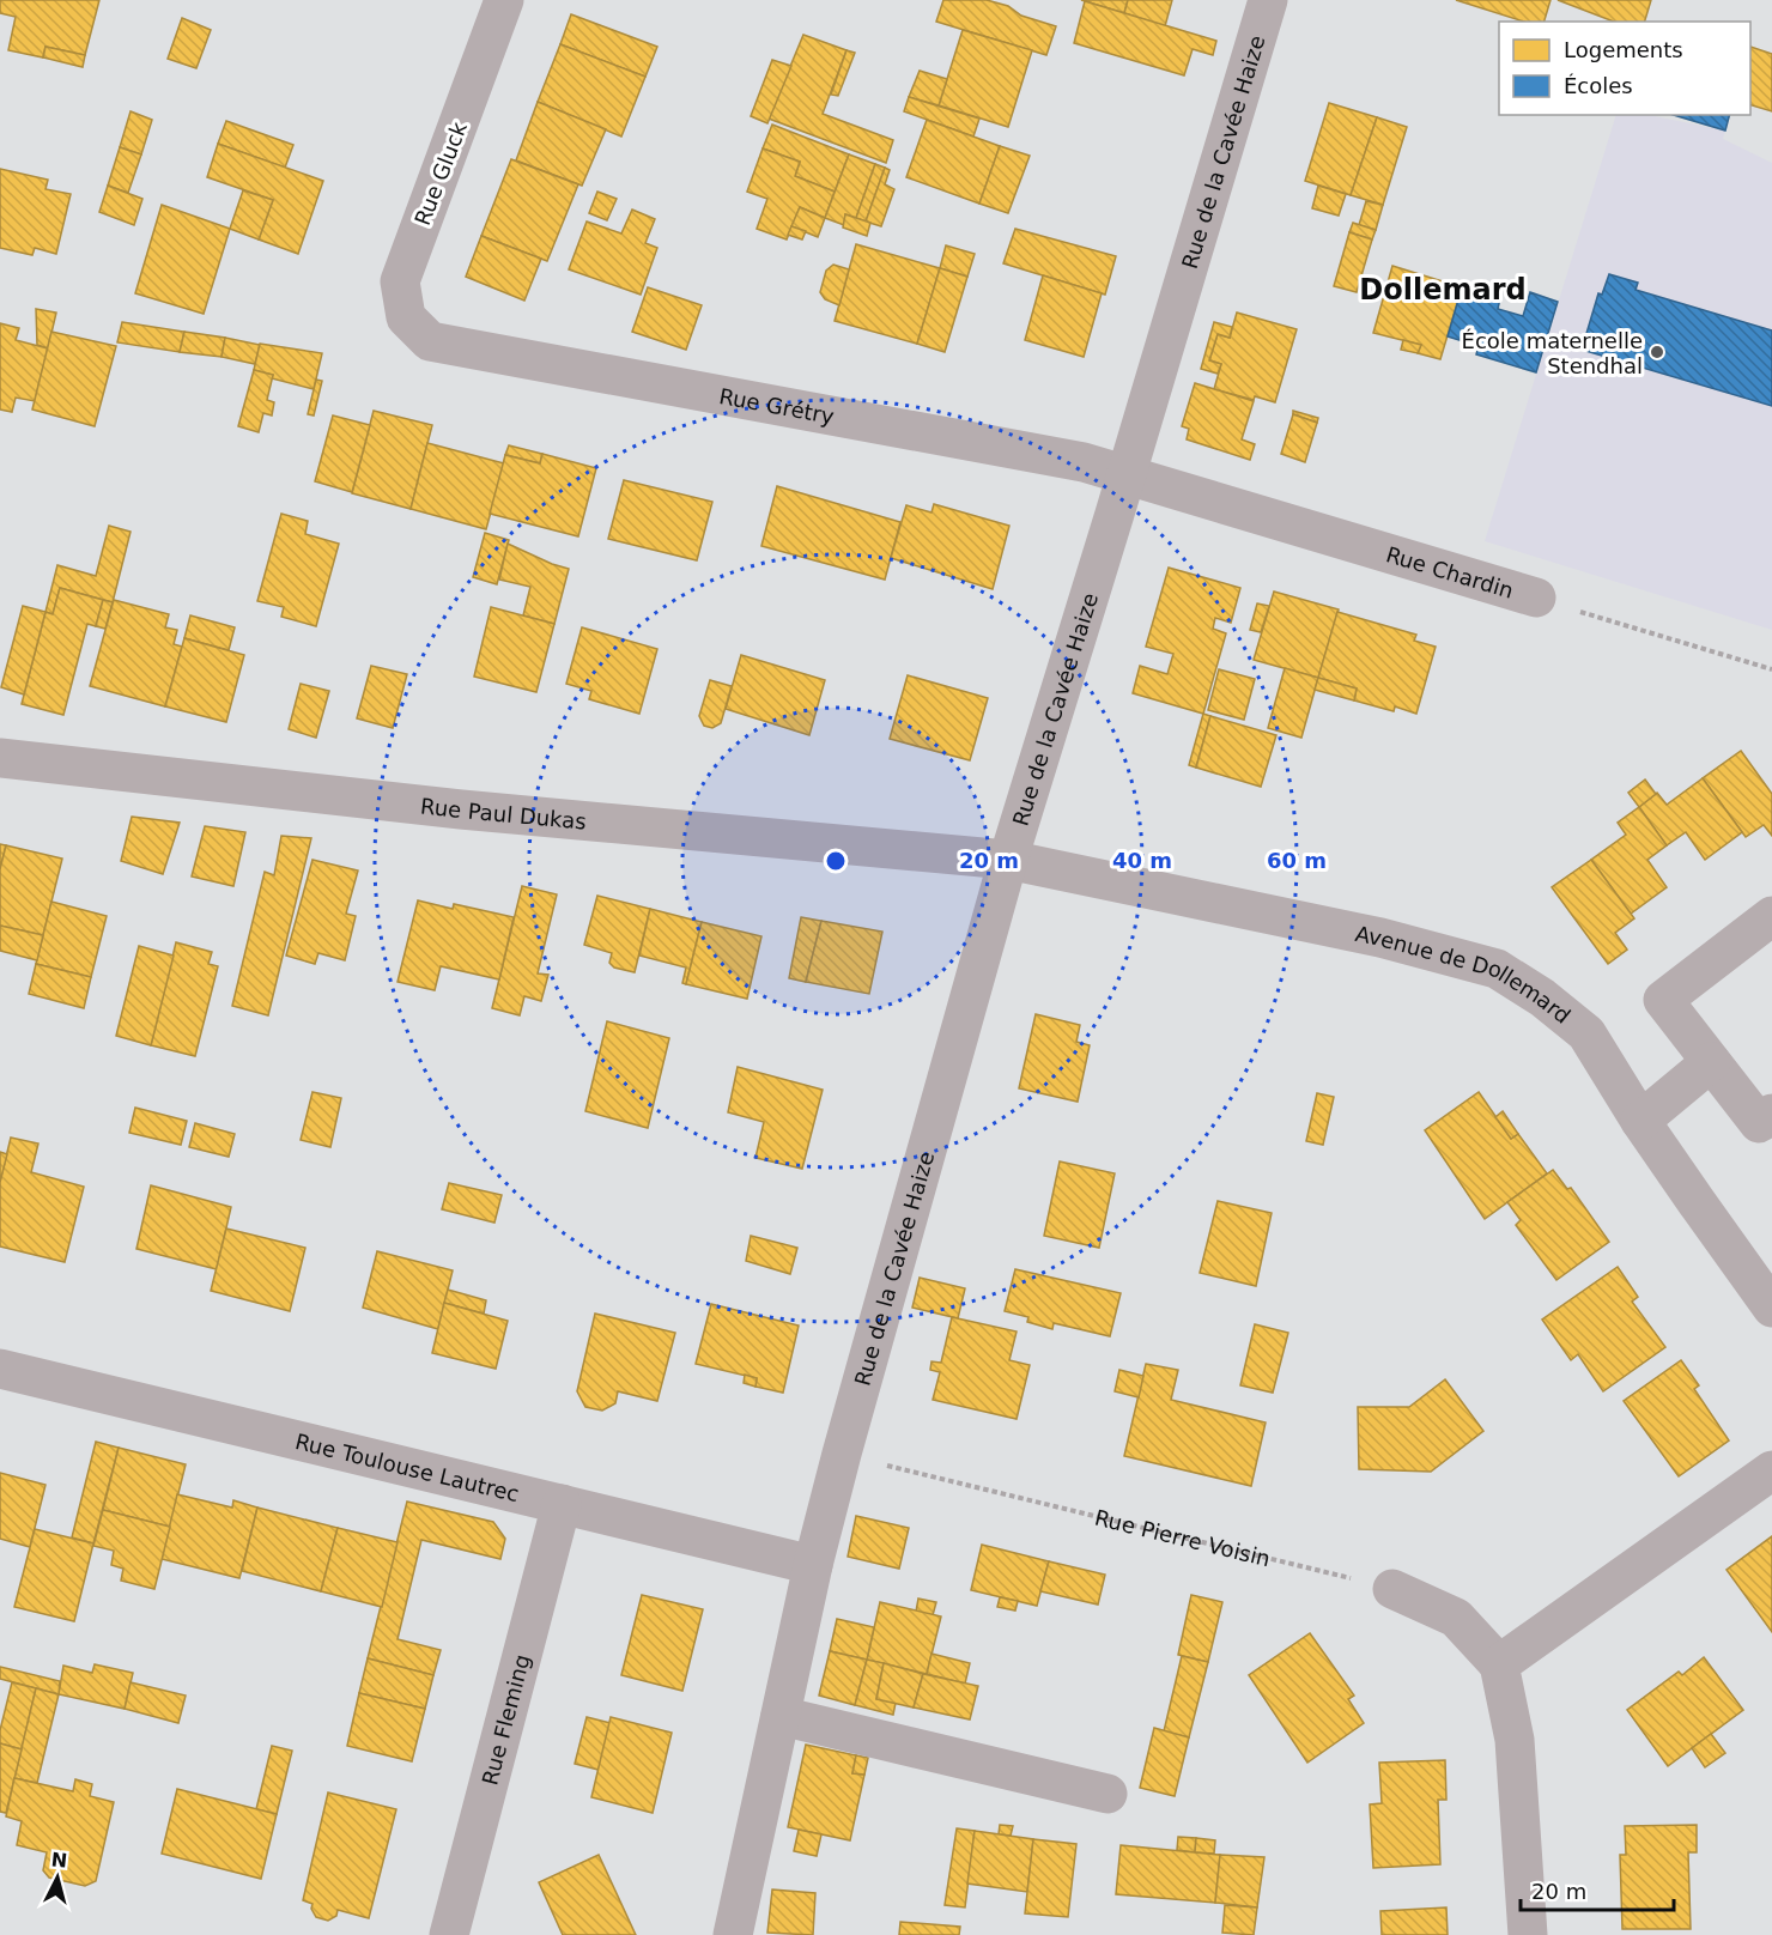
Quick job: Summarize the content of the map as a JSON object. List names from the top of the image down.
{
  "streets": {
    "street": [
      "Rue de la Cavée Haize",
      "Rue Gluck",
      "Rue Grétry",
      "Rue Chardin",
      "Rue Paul Dukas",
      "Avenue de Dollemard",
      "Rue Toulouse Lautrec",
      "Rue Fleming"
    ],
    "path": ["Rue Pierre Voisin"]
  },
  "crossings": [
    ["Rue de la Cavée Haize", "Rue Grétry"],
    ["Rue de la Cavée Haize", "Rue Chardin"],
    ["Rue de la Cavée Haize", "Rue Paul Dukas"],
    ["Rue de la Cavée Haize", "Avenue de Dollemard"],
    ["Rue de la Cavée Haize", "Rue Toulouse Lautrec"],
    ["Rue de la Cavée Haize", "Rue Pierre Voisin"],
    ["Rue Gluck", "Rue Grétry"],
    ["Rue Grétry", "Rue Chardin"],
    ["Rue Paul Dukas", "Avenue de Dollemard"],
    ["Rue Toulouse Lautrec", "Rue Fleming"]
  ],
  "districts": ["Dollemard"],
  "places": ["École maternelle Stendhal"],
  "legend": ["Logements", "Écoles"],
  "scale_bar": "20 m",
  "north": "top",
  "rings": ["20 m", "40 m", "60 m"]
}
